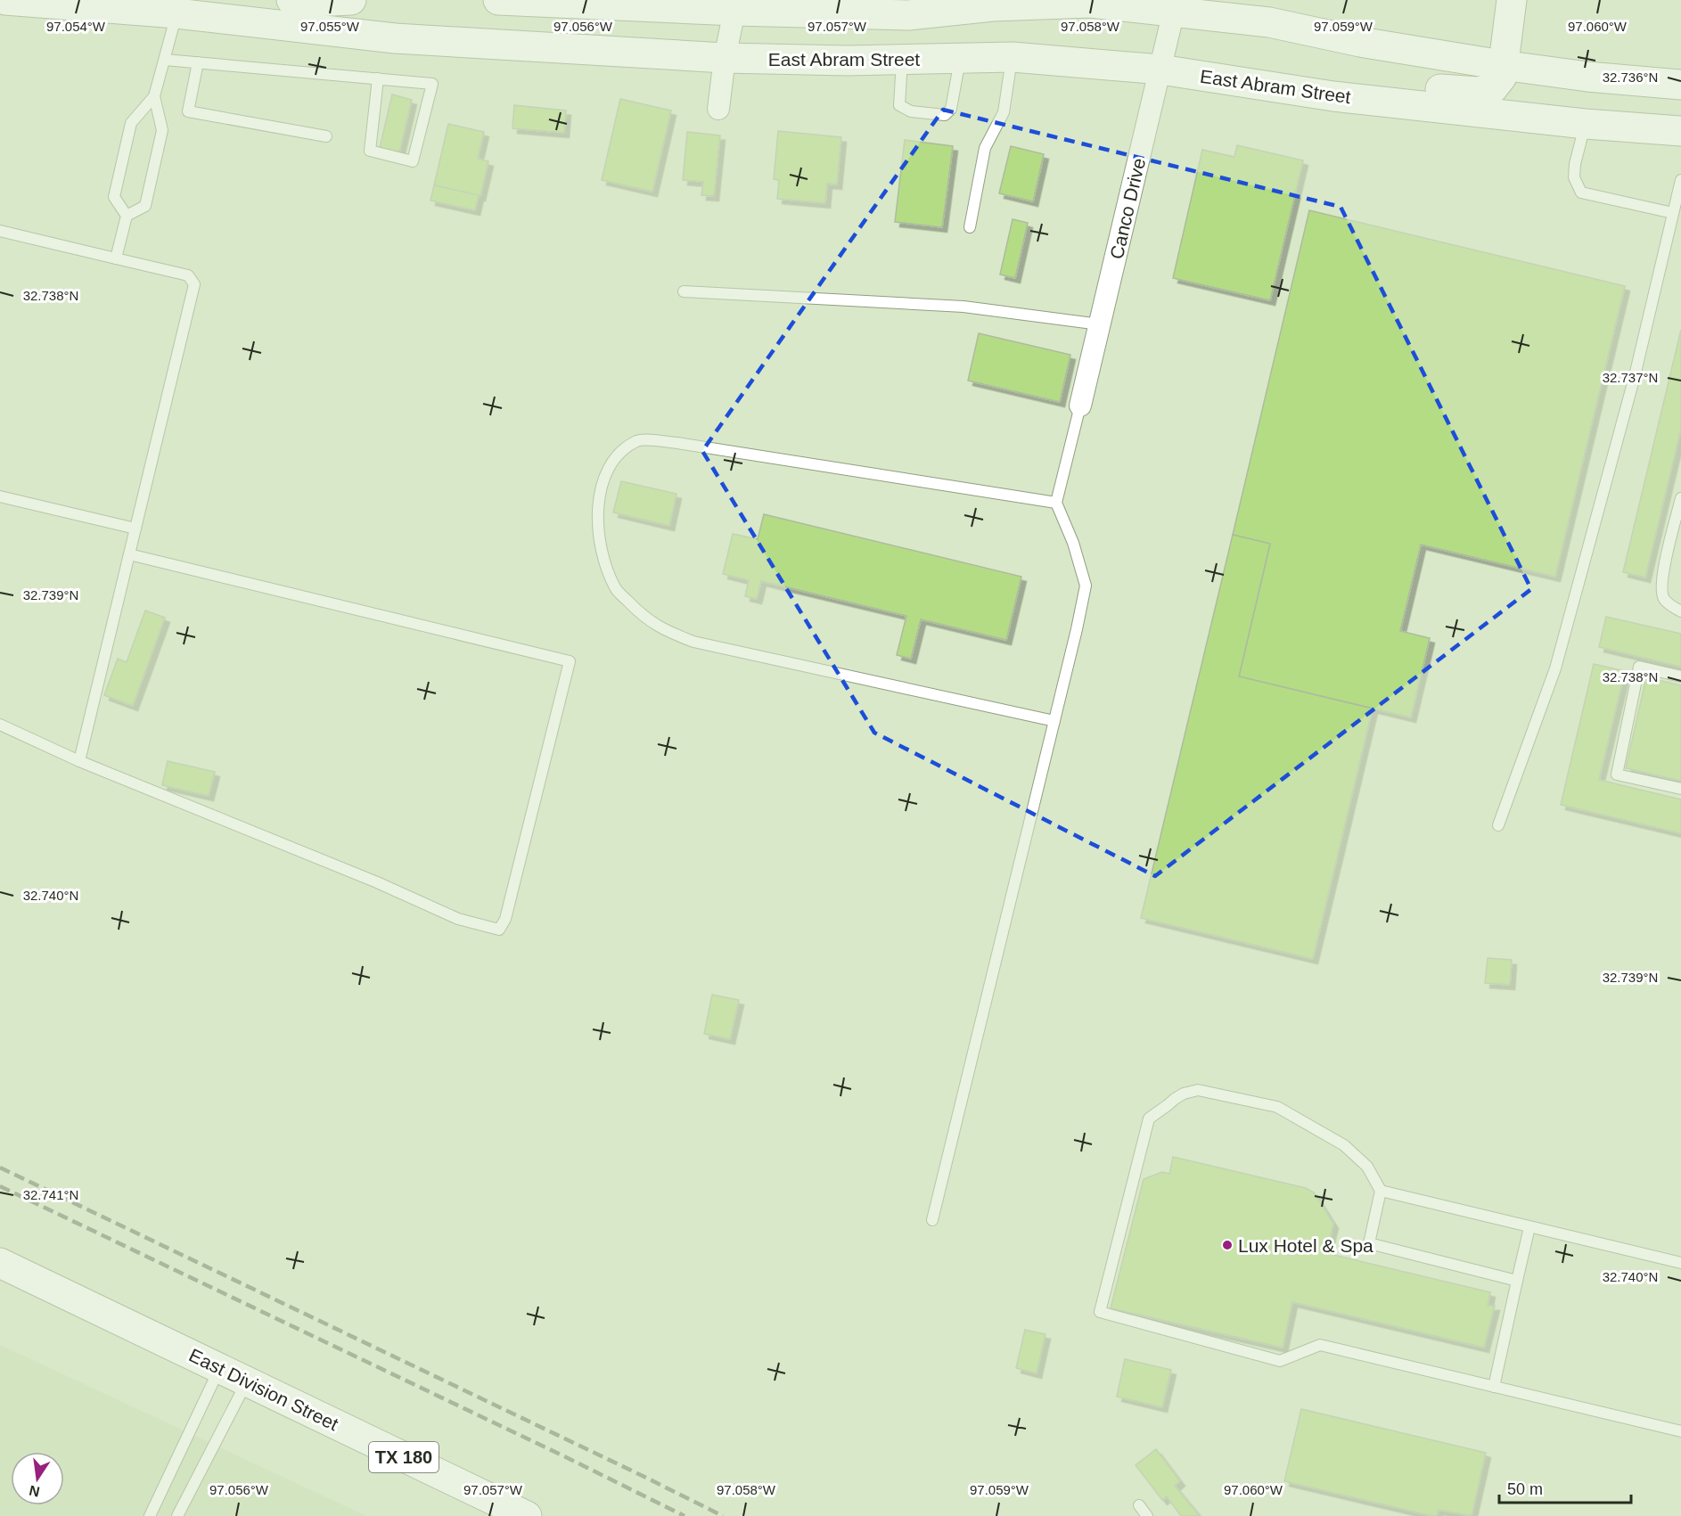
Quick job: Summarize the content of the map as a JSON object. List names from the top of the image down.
{
  "streets": {
    "main road": ["East Abram Street", "East Division Street", "TX 180"],
    "street": ["Canco Drive"]
  },
  "crossings": [
    ["East Abram Street", "Canco Drive"]
  ],
  "places": ["Lux Hotel & Spa"],
  "scale_bar": "50 m",
  "north": "bottom",
  "coordinates": [
    "97.054°W",
    "97.056°W",
    "97.057°W",
    "97.058°W",
    "97.059°W",
    "97.060°W",
    "97.055°W",
    "32.736°N",
    "32.738°N",
    "32.737°N",
    "32.739°N",
    "32.740°N",
    "32.741°N"
  ]
}
